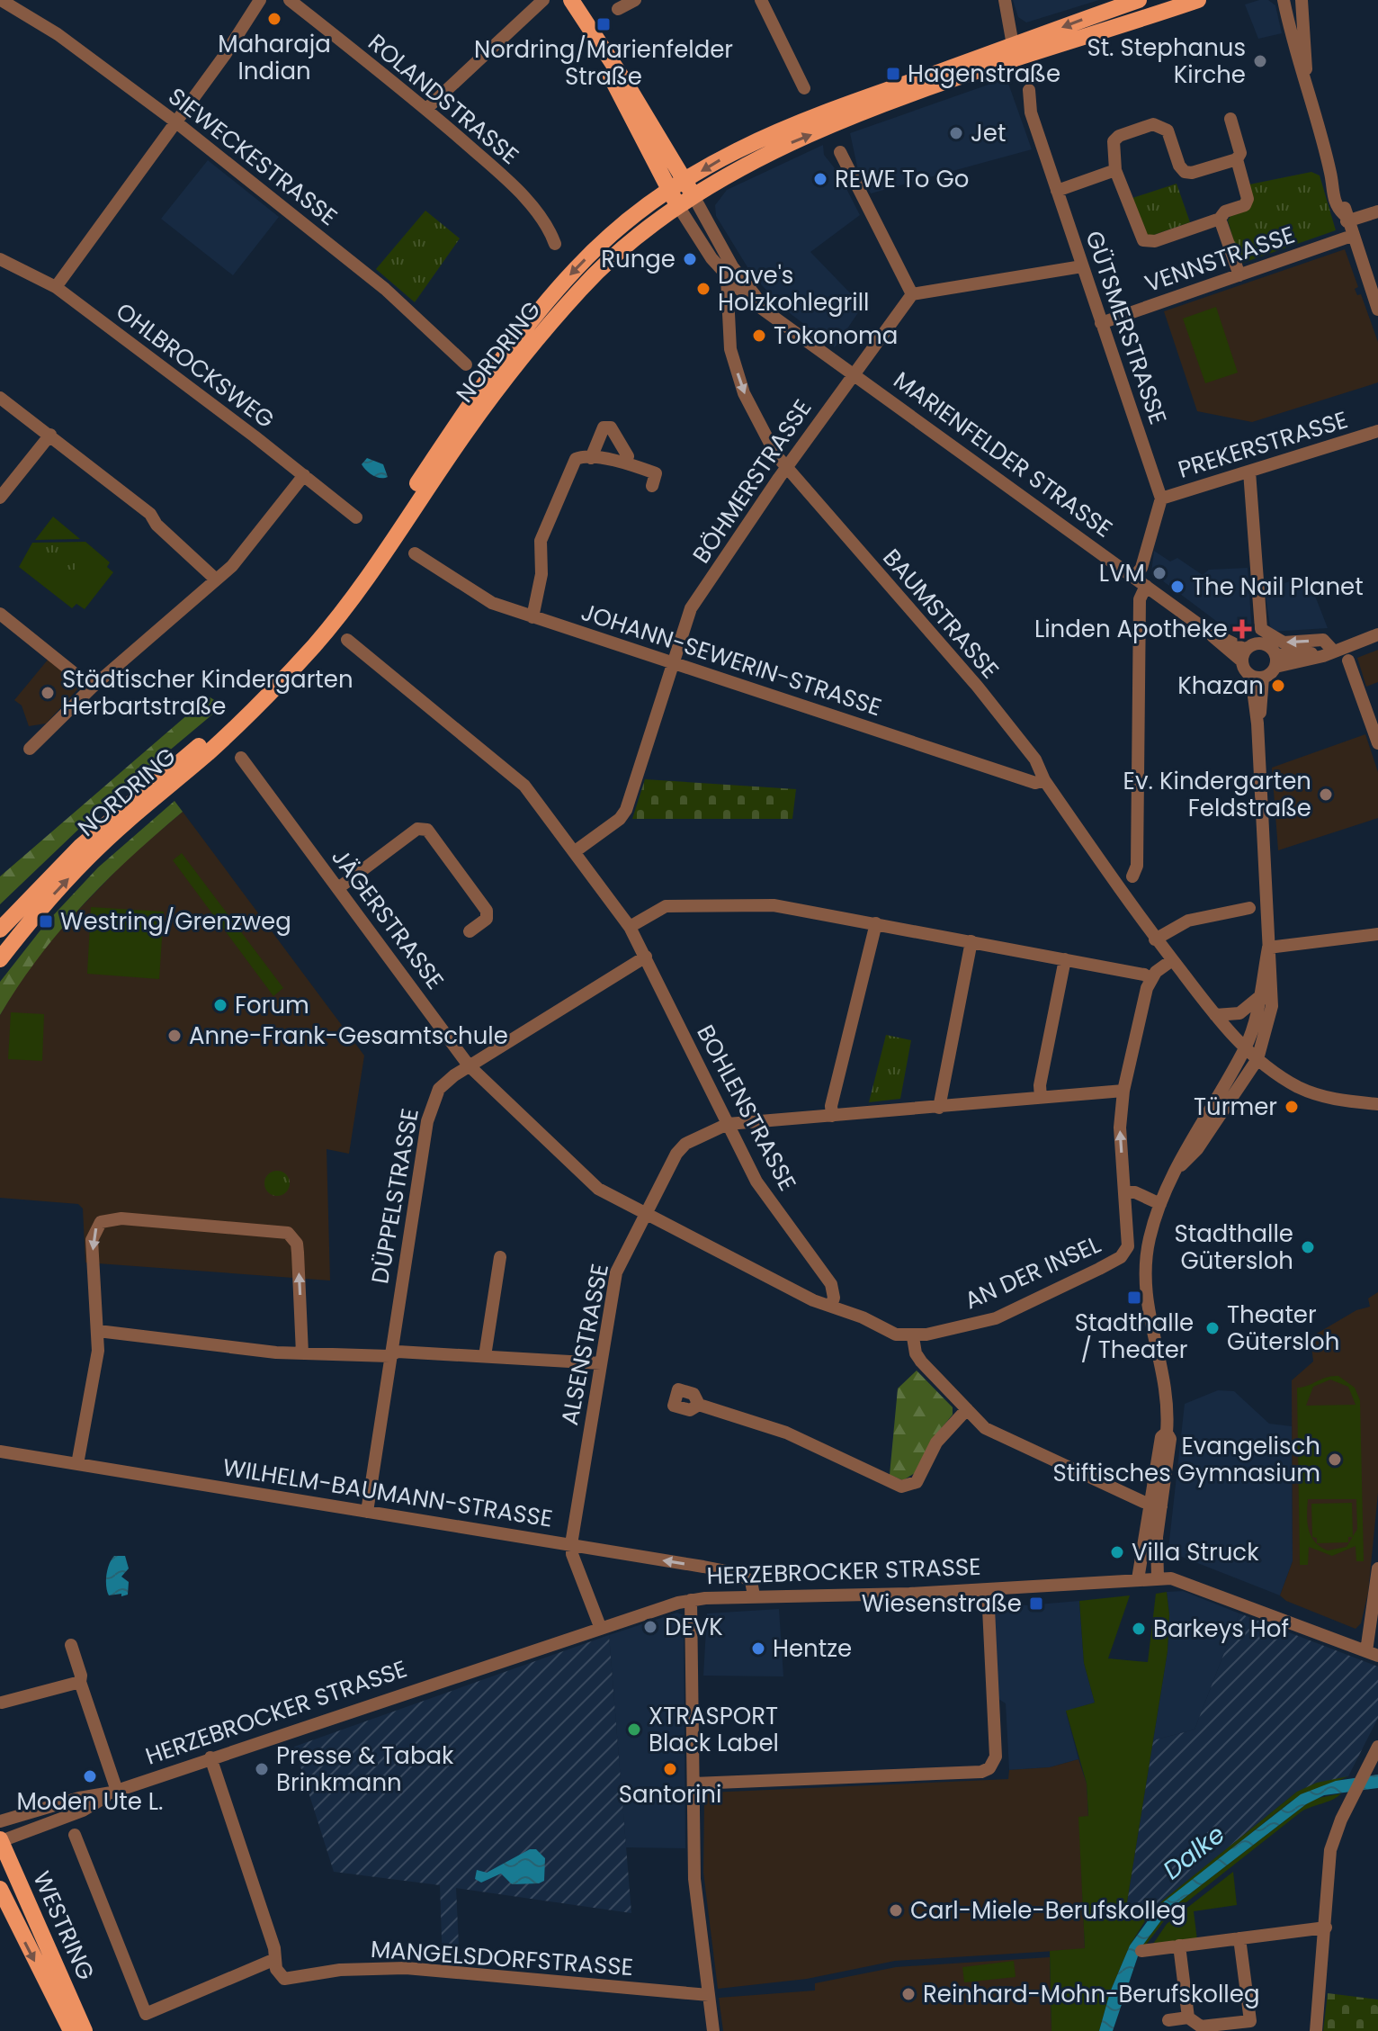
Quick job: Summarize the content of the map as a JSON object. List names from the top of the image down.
{
  "streets": {
    "main road": ["NORDRING", "MARIENFELDER STRASSE", "WESTRING"],
    "street": [
      "ROLANDSTRASSE",
      "SIEWECKESTRASSE",
      "VENNSTRASSE",
      "GÜTSMERSTRASSE",
      "OHLBROCKSWEG",
      "PREKERSTRASSE",
      "BÖHMERSTRASSE",
      "BAUMSTRASSE",
      "JOHANN-SEWERIN-STRASSE",
      "JÄGERSTRASSE",
      "BOHLENSTRASSE",
      "DÜPPELSTRASSE",
      "AN DER INSEL",
      "ALSENSTRASSE",
      "WILHELM-BAUMANN-STRASSE",
      "HERZEBROCKER STRASSE",
      "MANGELSDORFSTRASSE"
    ]
  },
  "crossings": [
    ["VENNSTRASSE", "GÜTSMERSTRASSE"],
    ["GÜTSMERSTRASSE", "PREKERSTRASSE"],
    ["NORDRING", "MARIENFELDER STRASSE"],
    ["MARIENFELDER STRASSE", "BÖHMERSTRASSE"],
    ["MARIENFELDER STRASSE", "BAUMSTRASSE"],
    ["BÖHMERSTRASSE", "BAUMSTRASSE"],
    ["BÖHMERSTRASSE", "JOHANN-SEWERIN-STRASSE"],
    ["BÖHMERSTRASSE", "BOHLENSTRASSE"],
    ["BAUMSTRASSE", "JOHANN-SEWERIN-STRASSE"],
    ["JÄGERSTRASSE", "BOHLENSTRASSE"],
    ["JÄGERSTRASSE", "DÜPPELSTRASSE"],
    ["JÄGERSTRASSE", "ALSENSTRASSE"],
    ["BOHLENSTRASSE", "DÜPPELSTRASSE"],
    ["BOHLENSTRASSE", "ALSENSTRASSE"],
    ["DÜPPELSTRASSE", "WILHELM-BAUMANN-STRASSE"],
    ["ALSENSTRASSE", "WILHELM-BAUMANN-STRASSE"],
    ["ALSENSTRASSE", "HERZEBROCKER STRASSE"],
    ["WILHELM-BAUMANN-STRASSE", "HERZEBROCKER STRASSE"],
    ["HERZEBROCKER STRASSE", "WESTRING"]
  ],
  "water": ["Dalke"],
  "places": {
    "other": [
      "Maharaja Indian",
      "St. Stephanus Kirche",
      "Jet",
      "REWE To Go",
      "Runge",
      "Dave's Holzkohlegrill",
      "Tokonoma",
      "LVM",
      "The Nail Planet",
      "Khazan",
      "Städtischer Kindergarten Herbartstraße",
      "Ev. Kindergarten Feldstraße",
      "Forum",
      "Anne-Frank-Gesamtschule",
      "Türmer",
      "Stadthalle Gütersloh",
      "Theater Gütersloh",
      "Evangelisch Stiftisches Gymnasium",
      "Villa Struck",
      "DEVK",
      "Barkeys Hof",
      "Hentze",
      "XTRASPORT Black Label",
      "Presse & Tabak Brinkmann",
      "Santorini",
      "Moden Ute L.",
      "Carl-Miele-Berufskolleg",
      "Reinhard-Mohn-Berufskolleg"
    ],
    "transit": [
      "Nordring/Marienfelder Straße",
      "Hagenstraße",
      "Westring/Grenzweg",
      "Stadthalle / Theater",
      "Wiesenstraße"
    ],
    "health": ["Linden Apotheke"]
  }
}
